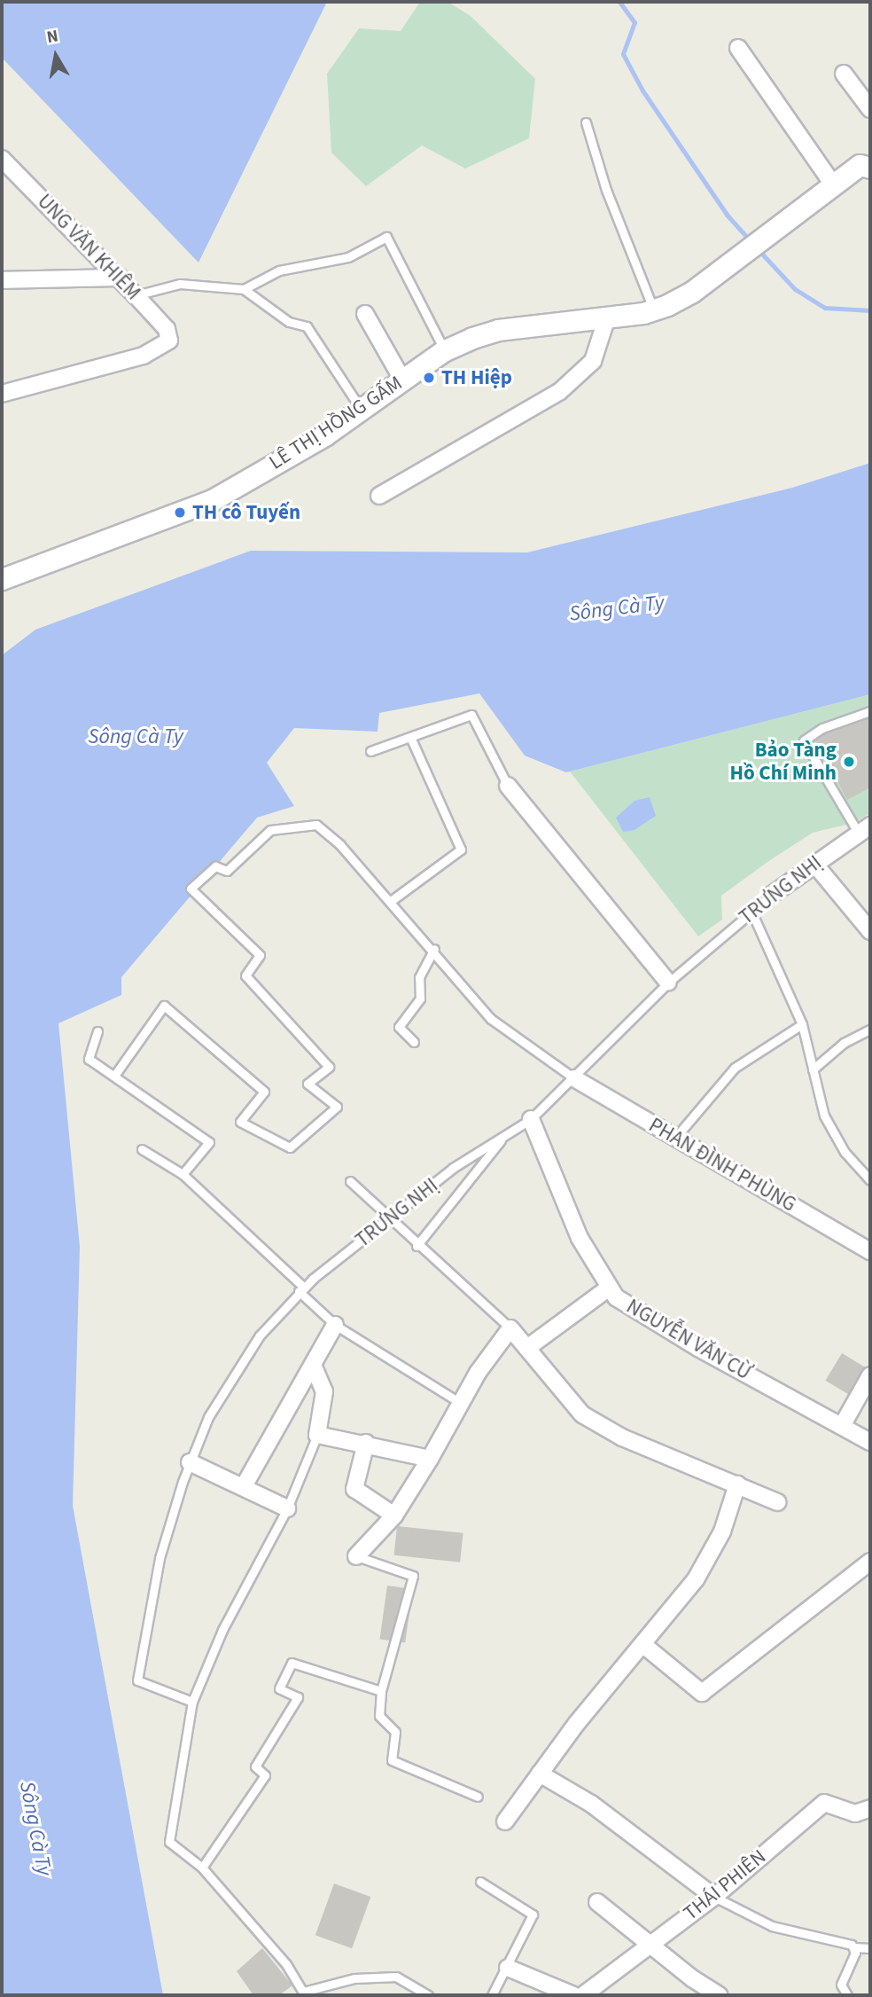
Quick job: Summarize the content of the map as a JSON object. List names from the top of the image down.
{
  "streets": {
    "street": [
      "UNG VĂN KHIÊM",
      "LÊ THỊ HỒNG GẤM",
      "TRƯNG NHỊ",
      "PHAN ĐÌNH PHÙNG",
      "NGUYỄN VĂN CỪ",
      "THÁI PHIÊN"
    ]
  },
  "crossings": [
    ["TRƯNG NHỊ", "PHAN ĐÌNH PHÙNG"],
    ["TRƯNG NHỊ", "NGUYỄN VĂN CỪ"]
  ],
  "water": ["Sông Cà Ty"],
  "places": ["TH Hiệp", "TH cô Tuyến", "Bảo Tàng Hồ Chí Minh"],
  "north": "top"
}
